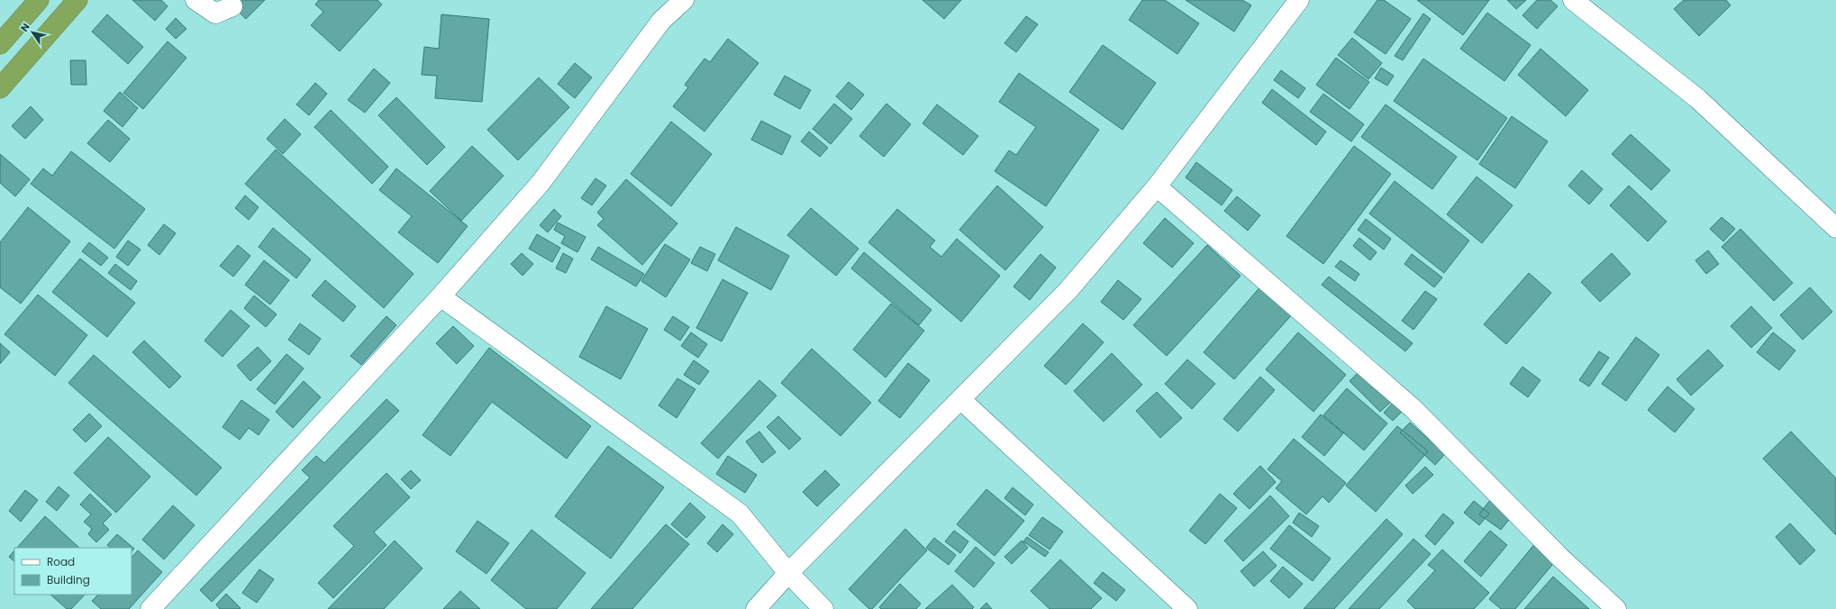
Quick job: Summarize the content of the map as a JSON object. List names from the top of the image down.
{
  "legend": ["Road", "Building"],
  "north": "top left"
}
